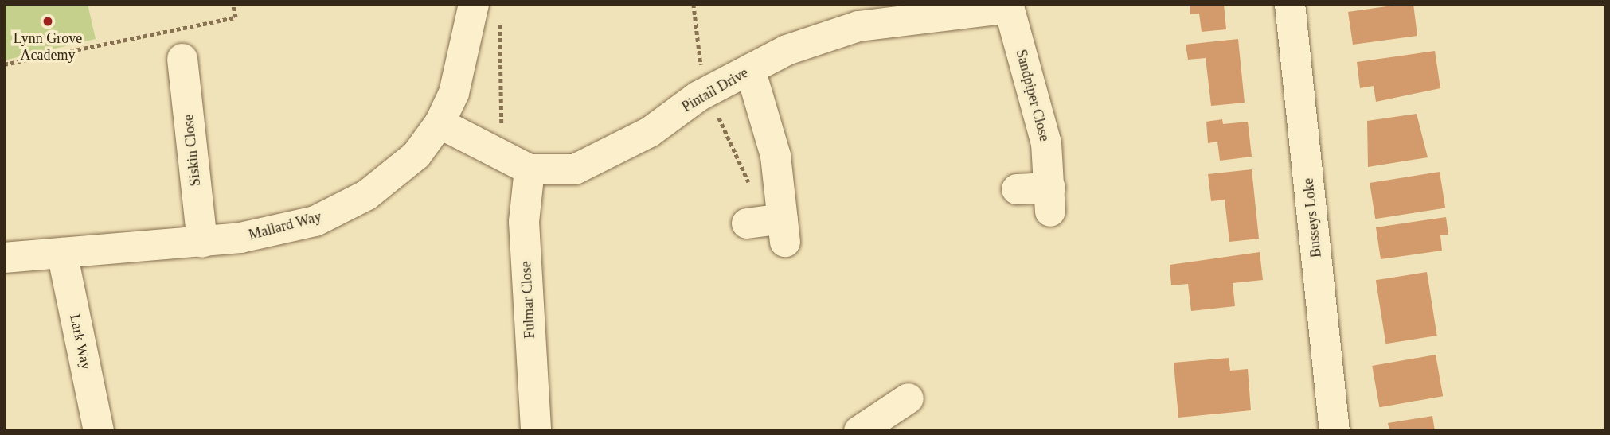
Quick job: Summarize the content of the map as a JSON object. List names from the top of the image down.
{
  "streets": {
    "street": [
      "Pintail Drive",
      "Sandpiper Close",
      "Siskin Close",
      "Busseys Loke",
      "Mallard Way",
      "Fulmar Close",
      "Lark Way"
    ]
  },
  "crossings": [
    ["Pintail Drive", "Sandpiper Close"],
    ["Pintail Drive", "Mallard Way"],
    ["Pintail Drive", "Fulmar Close"],
    ["Siskin Close", "Mallard Way"],
    ["Mallard Way", "Lark Way"]
  ],
  "places": ["Lynn Grove Academy"]
}
